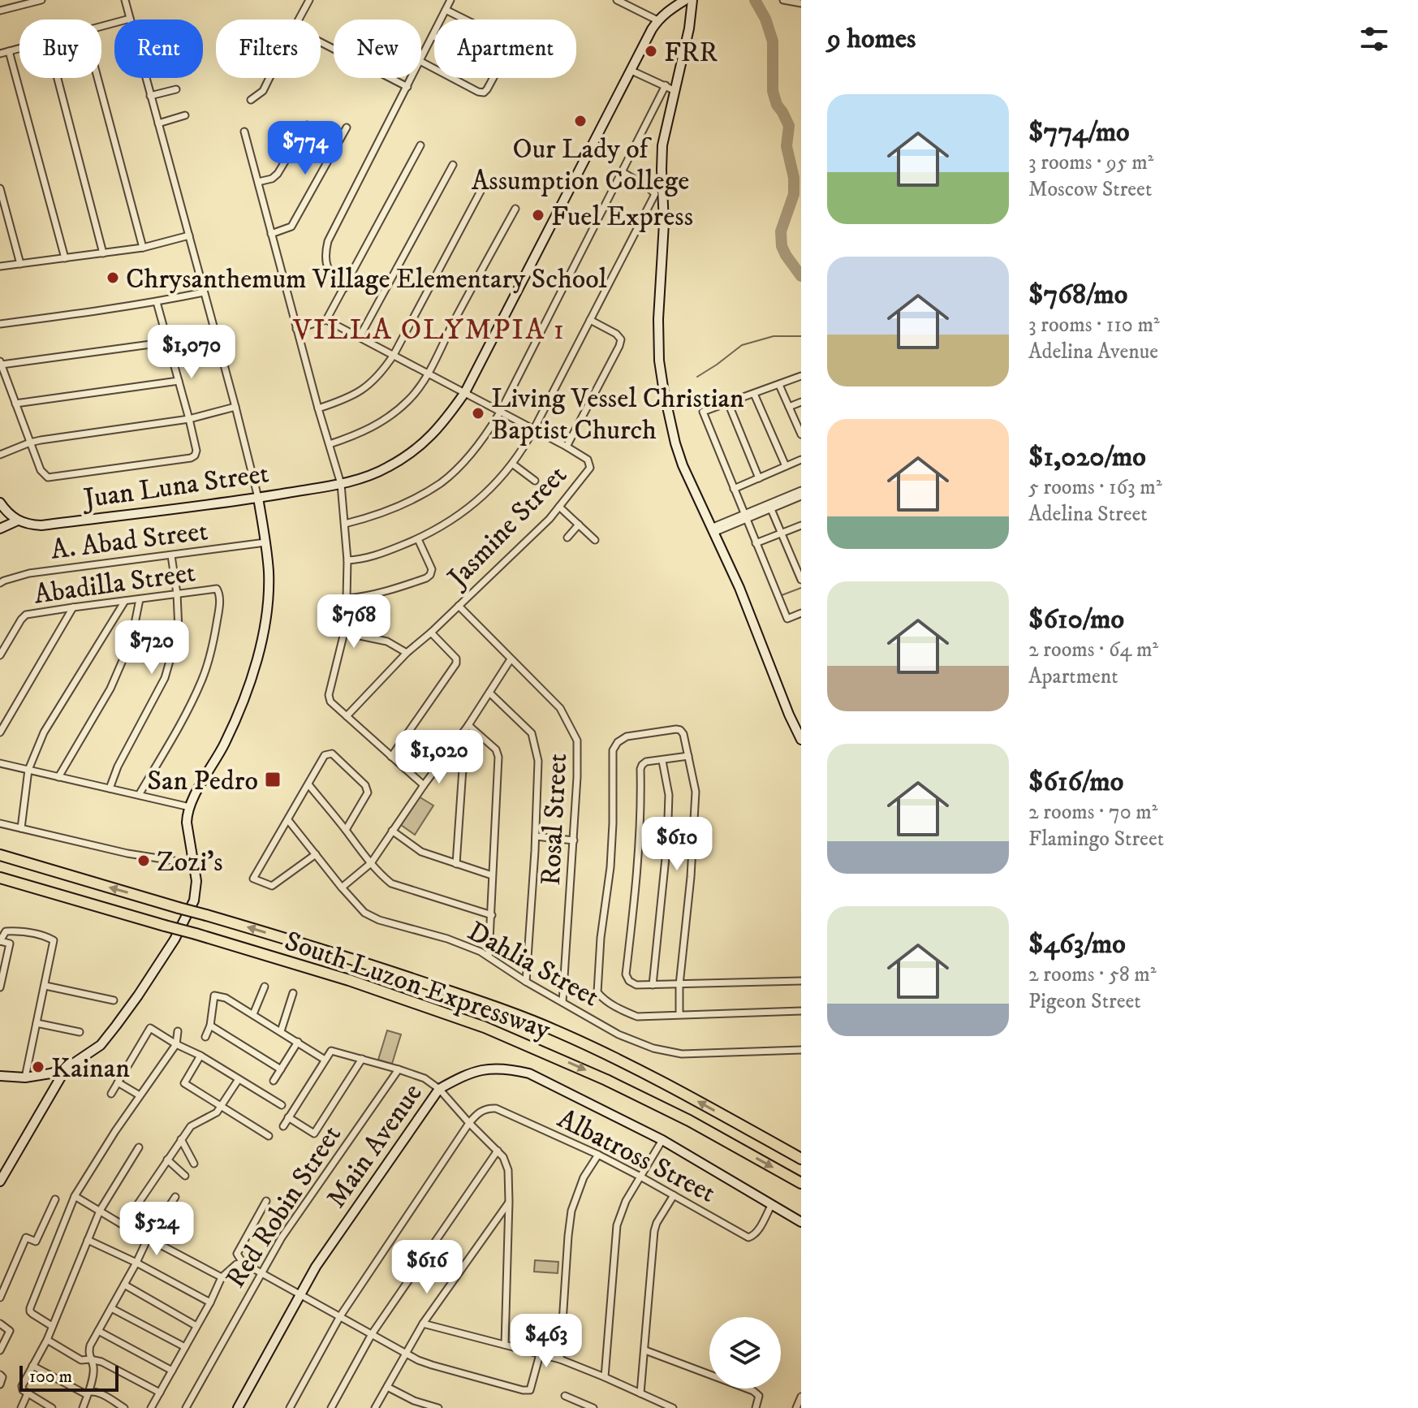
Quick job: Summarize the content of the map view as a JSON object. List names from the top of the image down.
{
  "streets": {
    "highway": ["South Luzon Expressway"],
    "main road": ["Juan Luna Street", "Main Avenue"],
    "street": [
      "Jasmine Street",
      "A. Abad Street",
      "Abadilla Street",
      "Rosal Street",
      "Dahlia Street",
      "Albatross Street",
      "Red Robin Street"
    ]
  },
  "crossings": [
    ["Juan Luna Street", "Jasmine Street"],
    ["Jasmine Street", "Rosal Street"],
    ["Rosal Street", "Dahlia Street"],
    ["Main Avenue", "Albatross Street"]
  ],
  "districts": ["VILLA OLYMPIA 1"],
  "places": {
    "other": [
      "FRR",
      "Our Lady of Assumption College",
      "Fuel Express",
      "Chrysanthemum Village Elementary School",
      "Living Vessel Christian Baptist Church",
      "Zozi's",
      "Kainan"
    ],
    "transit": ["San Pedro"]
  },
  "scale_bar": "100 m",
  "page": {
    "heading": "9 homes",
    "chip": [
      "Buy",
      "Rent",
      "Filters",
      "New",
      "Apartment"
    ],
    "list": [
      {
        "name": "$774/mo",
        "note": "3 rooms · 95 m² · Moscow Street"
      },
      {
        "name": "$768/mo",
        "note": "3 rooms · 110 m² · Adelina Avenue"
      },
      {
        "name": "$1,020/mo",
        "note": "5 rooms · 163 m² · Adelina Street"
      },
      {
        "name": "$610/mo",
        "note": "2 rooms · 64 m² · Apartment"
      },
      {
        "name": "$616/mo",
        "note": "2 rooms · 70 m² · Flamingo Street"
      },
      {
        "name": "$463/mo",
        "note": "2 rooms · 58 m² · Pigeon Street"
      }
    ],
    "price": [
      "$774",
      "$1,070",
      "$768",
      "$720",
      "$1,020",
      "$610",
      "$524",
      "$616",
      "$463"
    ],
    "scale": "100 m"
  }
}
